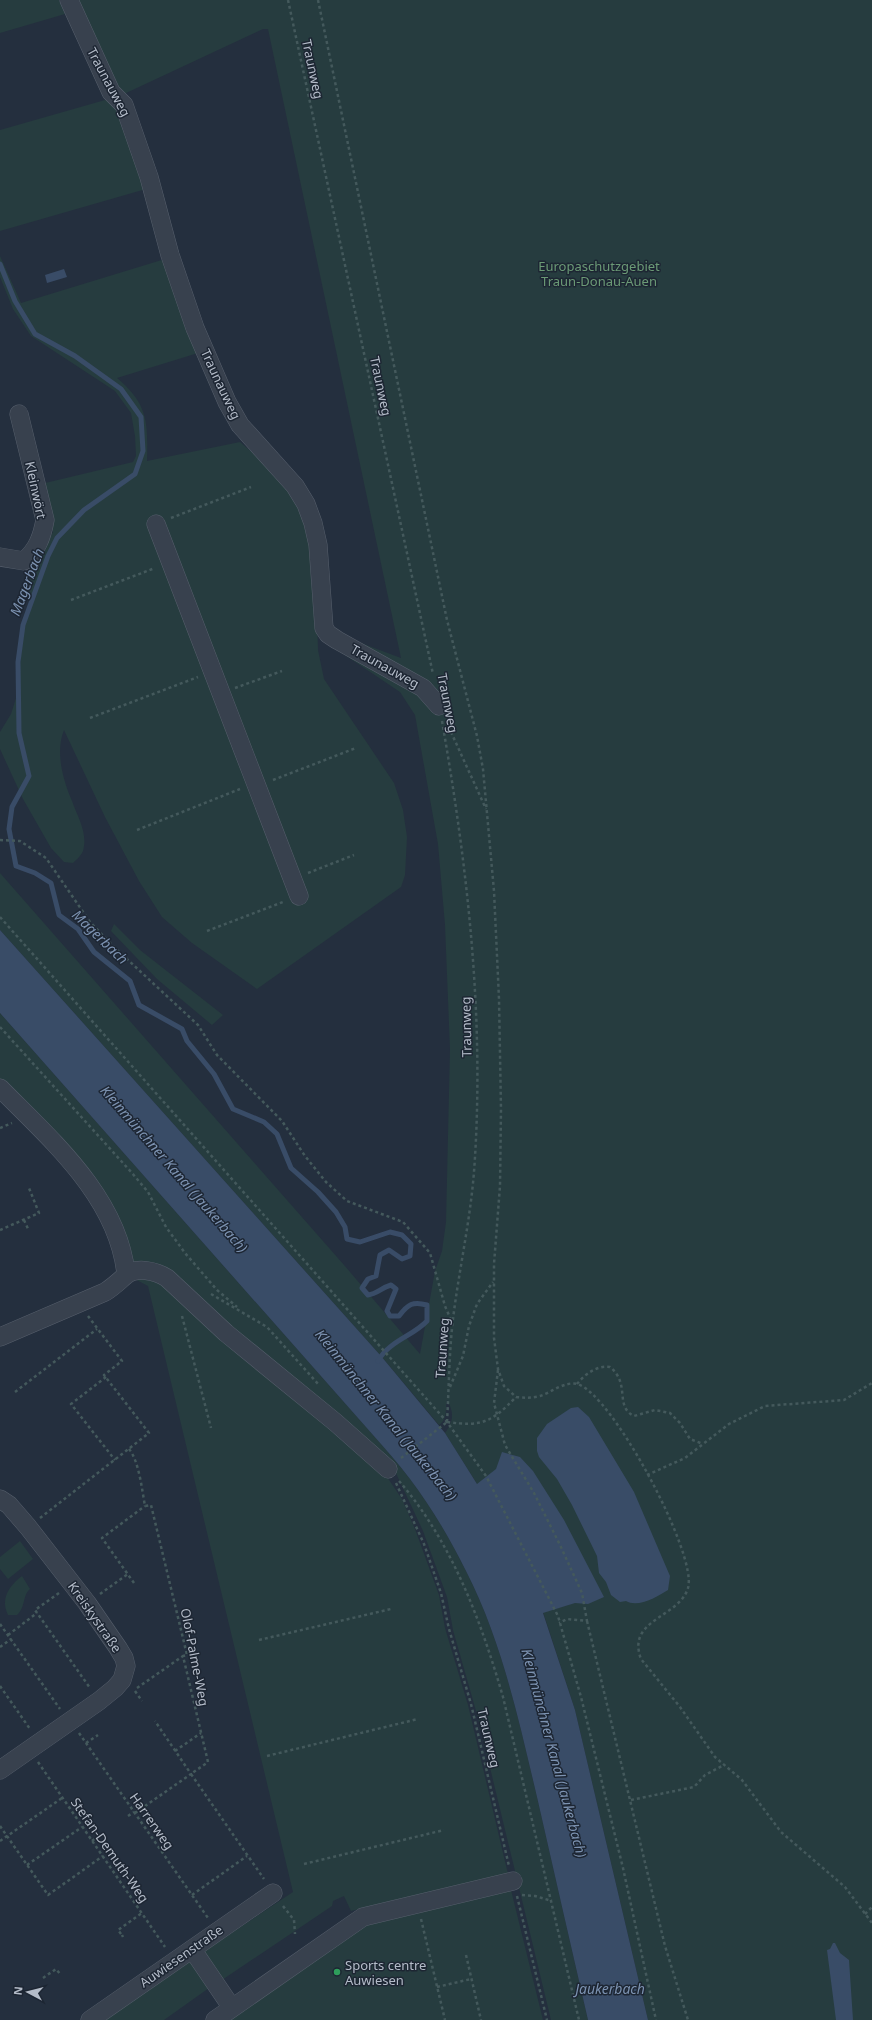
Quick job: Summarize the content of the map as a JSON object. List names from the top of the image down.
{
  "streets": {
    "street": [
      "Traunauweg",
      "Kleinwört",
      "Kreiskystraße",
      "Auwiesenstraße"
    ],
    "path": [
      "Traunweg",
      "Olof-Palme-Weg",
      "Harrerweg",
      "Stefan-Demuth-Weg"
    ]
  },
  "crossings": [
    ["Traunweg", "Traunauweg"],
    ["Kreiskystraße", "Harrerweg"],
    ["Kreiskystraße", "Stefan-Demuth-Weg"],
    ["Harrerweg", "Auwiesenstraße"],
    ["Stefan-Demuth-Weg", "Auwiesenstraße"]
  ],
  "water": ["Magerbach", "Kleinmünchner Kanal (Jaukerbach)", "Jaukerbach"],
  "parks": ["Europaschutzgebiet Traun-Donau-Auen"],
  "places": ["Sports centre Auwiesen"],
  "north": "left"
}
